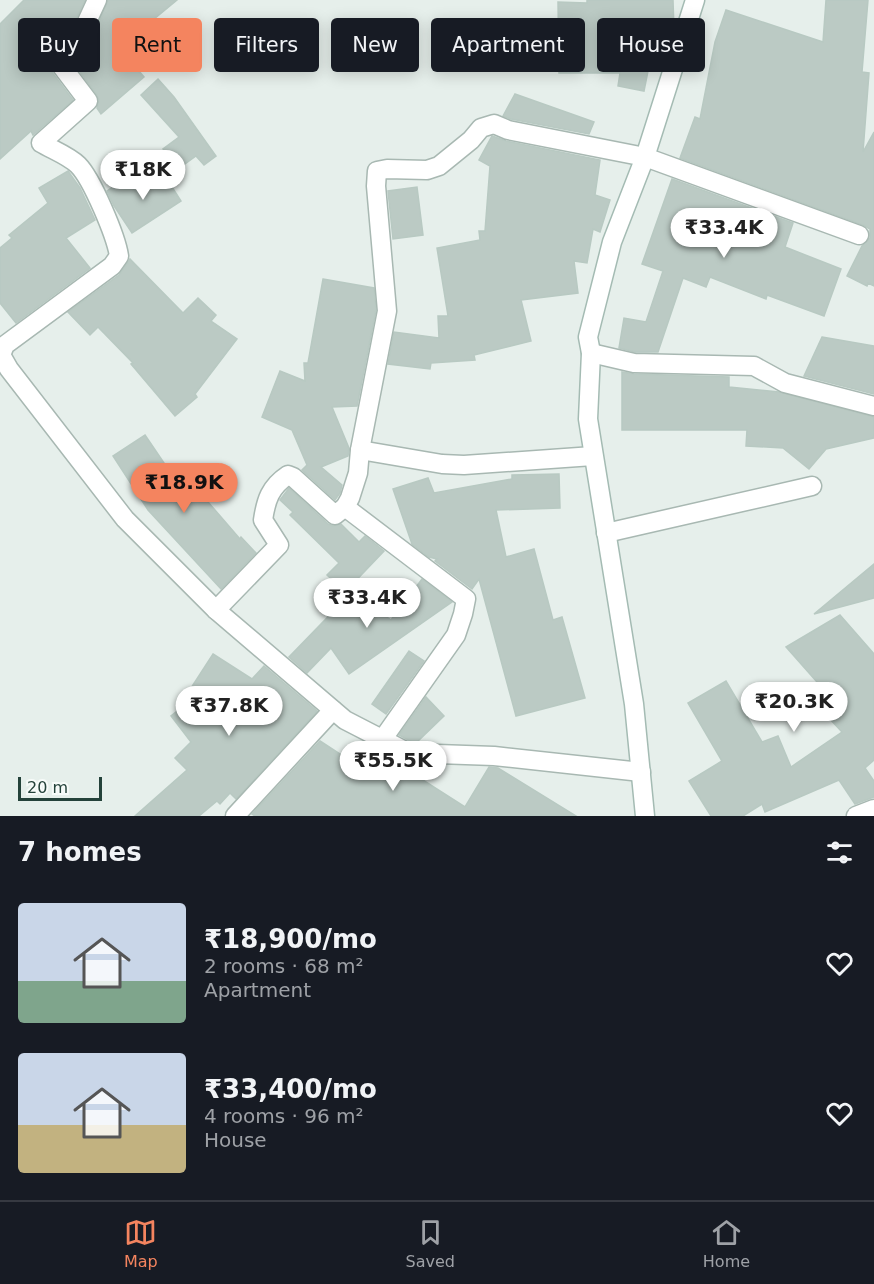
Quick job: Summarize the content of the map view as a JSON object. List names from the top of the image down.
{
  "scale_bar": "20 m",
  "page": {
    "chip": [
      "Buy",
      "Rent",
      "Filters",
      "New",
      "Apartment",
      "House"
    ],
    "price": [
      "₹18K",
      "₹33.4K",
      "₹18.9K",
      "₹33.4K",
      "₹20.3K",
      "₹37.8K",
      "₹55.5K"
    ],
    "scale": "20 m",
    "heading": "7 homes",
    "list": [
      {
        "name": "₹18,900/mo",
        "note": "2 rooms · 68 m² · Apartment"
      },
      {
        "name": "₹33,400/mo",
        "note": "4 rooms · 96 m² · House"
      }
    ],
    "tabs": ["Map", "Saved", "Home"]
  }
}
